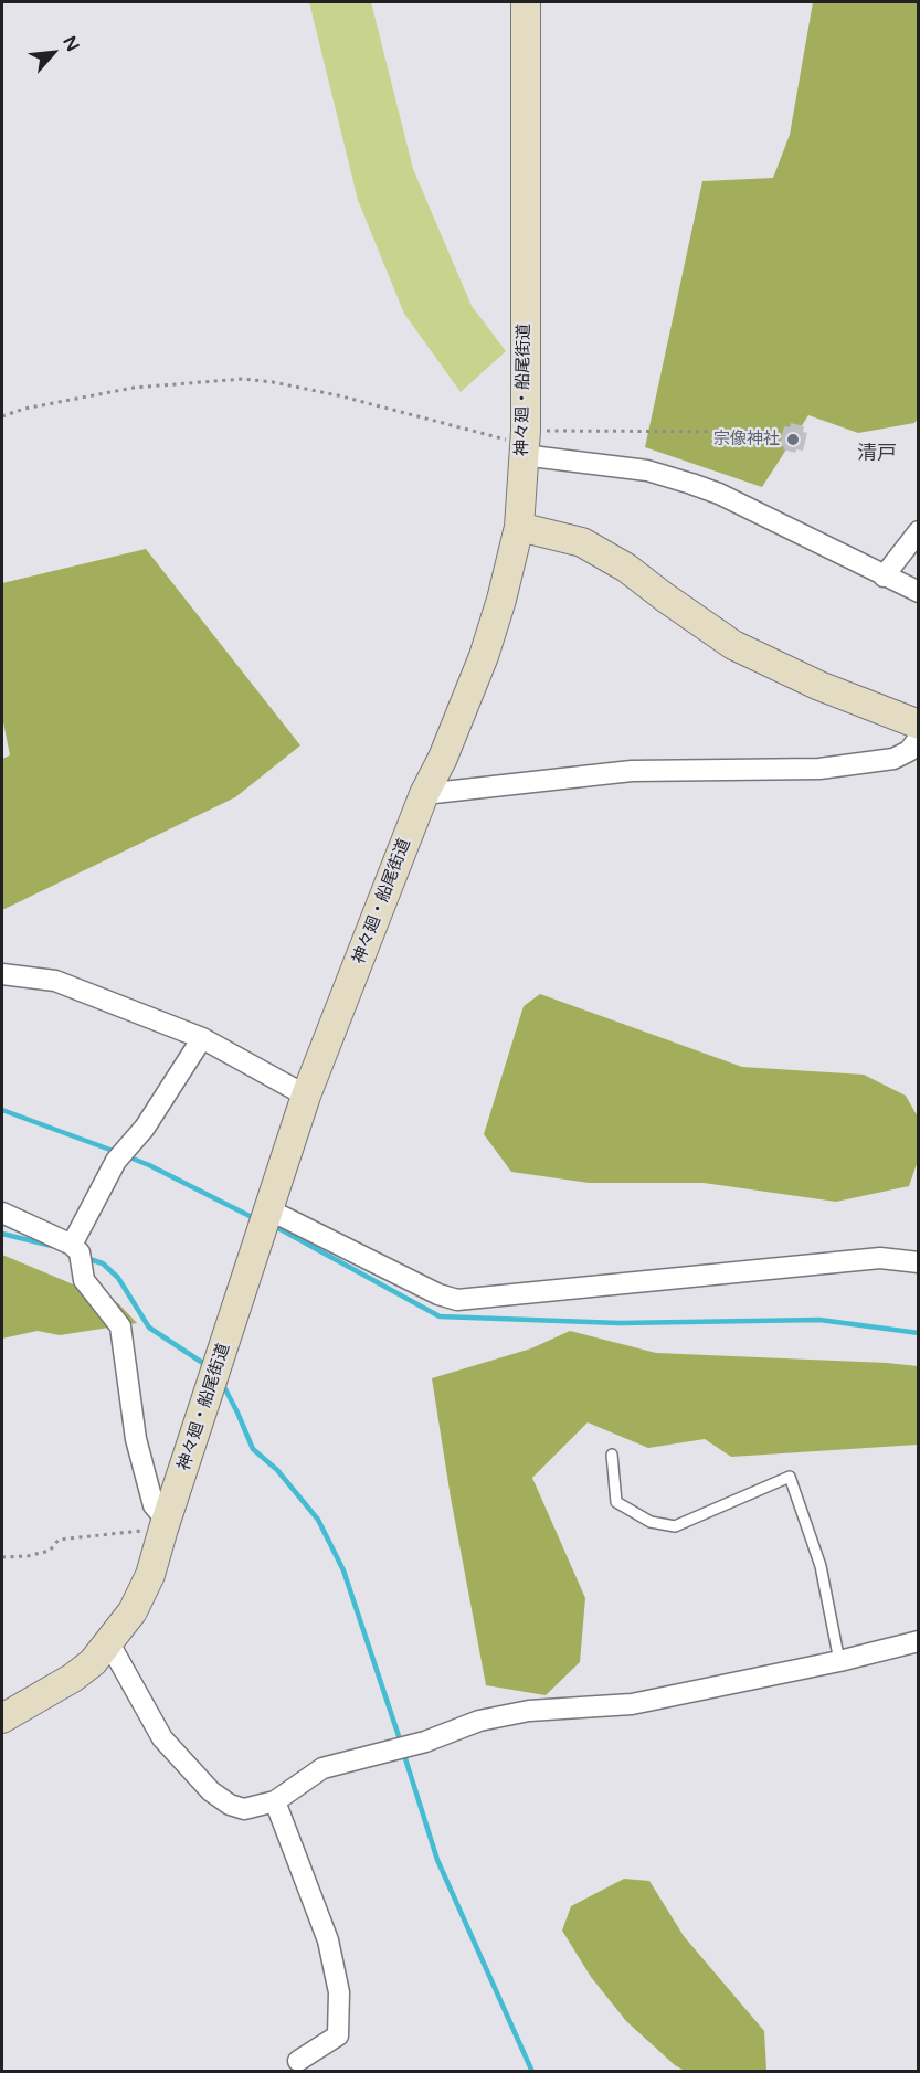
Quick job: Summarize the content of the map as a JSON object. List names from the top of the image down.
{
  "streets": {
    "street": ["神々廻・船尾街道"]
  },
  "districts": ["清戸"],
  "places": ["宗像神社"],
  "north": "top right"
}
